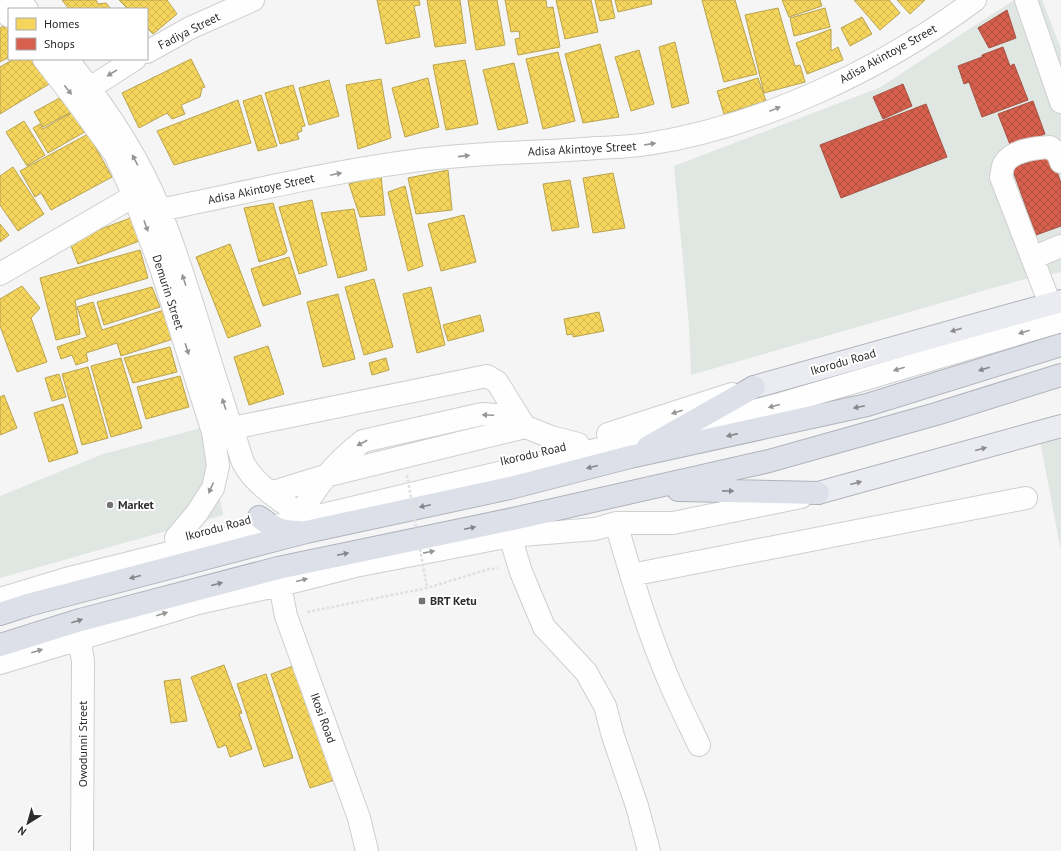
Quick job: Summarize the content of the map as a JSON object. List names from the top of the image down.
{
  "streets": {
    "highway": ["Ikorodu Road"],
    "street": [
      "Fadiya Street",
      "Adisa Akintoye Street",
      "Demurin Street",
      "Ikosi Road",
      "Owodunni Street"
    ]
  },
  "crossings": [
    ["Adisa Akintoye Street", "Demurin Street"],
    ["Demurin Street", "Ikorodu Road"]
  ],
  "one_way": ["Adisa Akintoye Street", "Ikorodu Road"],
  "places": {
    "other": ["Market"],
    "transit": ["BRT Ketu"]
  },
  "legend": ["Homes", "Shops"],
  "north": "bottom left"
}
